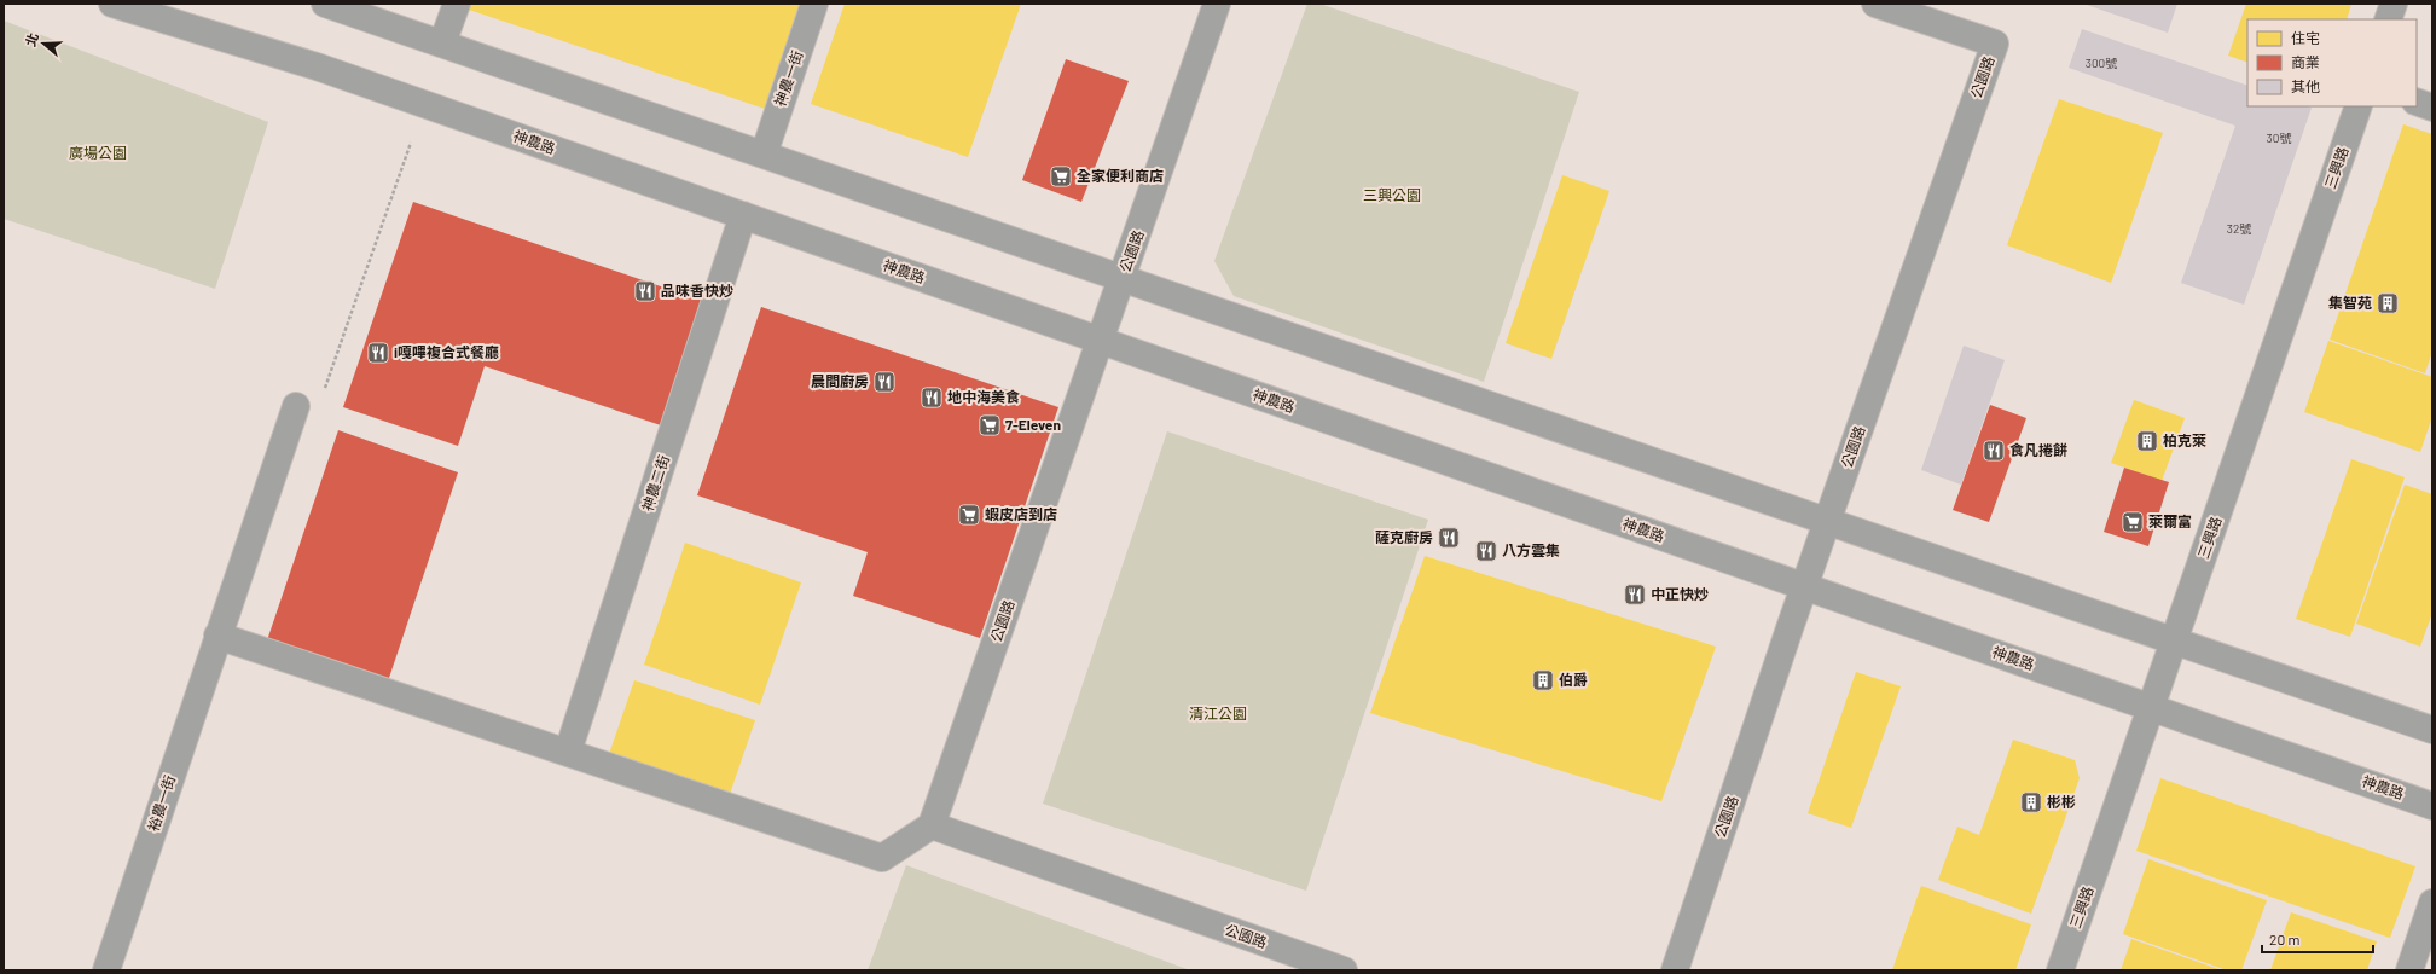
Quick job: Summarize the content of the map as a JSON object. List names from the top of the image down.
{
  "streets": {
    "street": [
      "公園路",
      "神農一街",
      "神農路",
      "三興路",
      "神農二街",
      "裕農一街"
    ]
  },
  "crossings": [
    ["公園路", "神農路"],
    ["神農路", "三興路"],
    ["神農路", "神農二街"]
  ],
  "parks": ["廣場公園", "三興公園", "清江公園"],
  "places": {
    "supermarket": [
      "全家便利商店",
      "7-Eleven",
      "蝦皮店到店",
      "萊爾富"
    ],
    "restaurant": [
      "品味香快炒",
      "i嘎嗶複合式餐廳",
      "晨間廚房",
      "地中海美食",
      "食凡捲餅",
      "薩克廚房",
      "八方雲集",
      "中正快炒"
    ],
    "building": [
      "集智苑",
      "柏克萊",
      "伯爵",
      "彬彬"
    ]
  },
  "house_numbers": ["300號", "30號", "32號"],
  "legend": ["住宅", "商業", "其他"],
  "scale_bar": "20 m",
  "north": "left"
}
